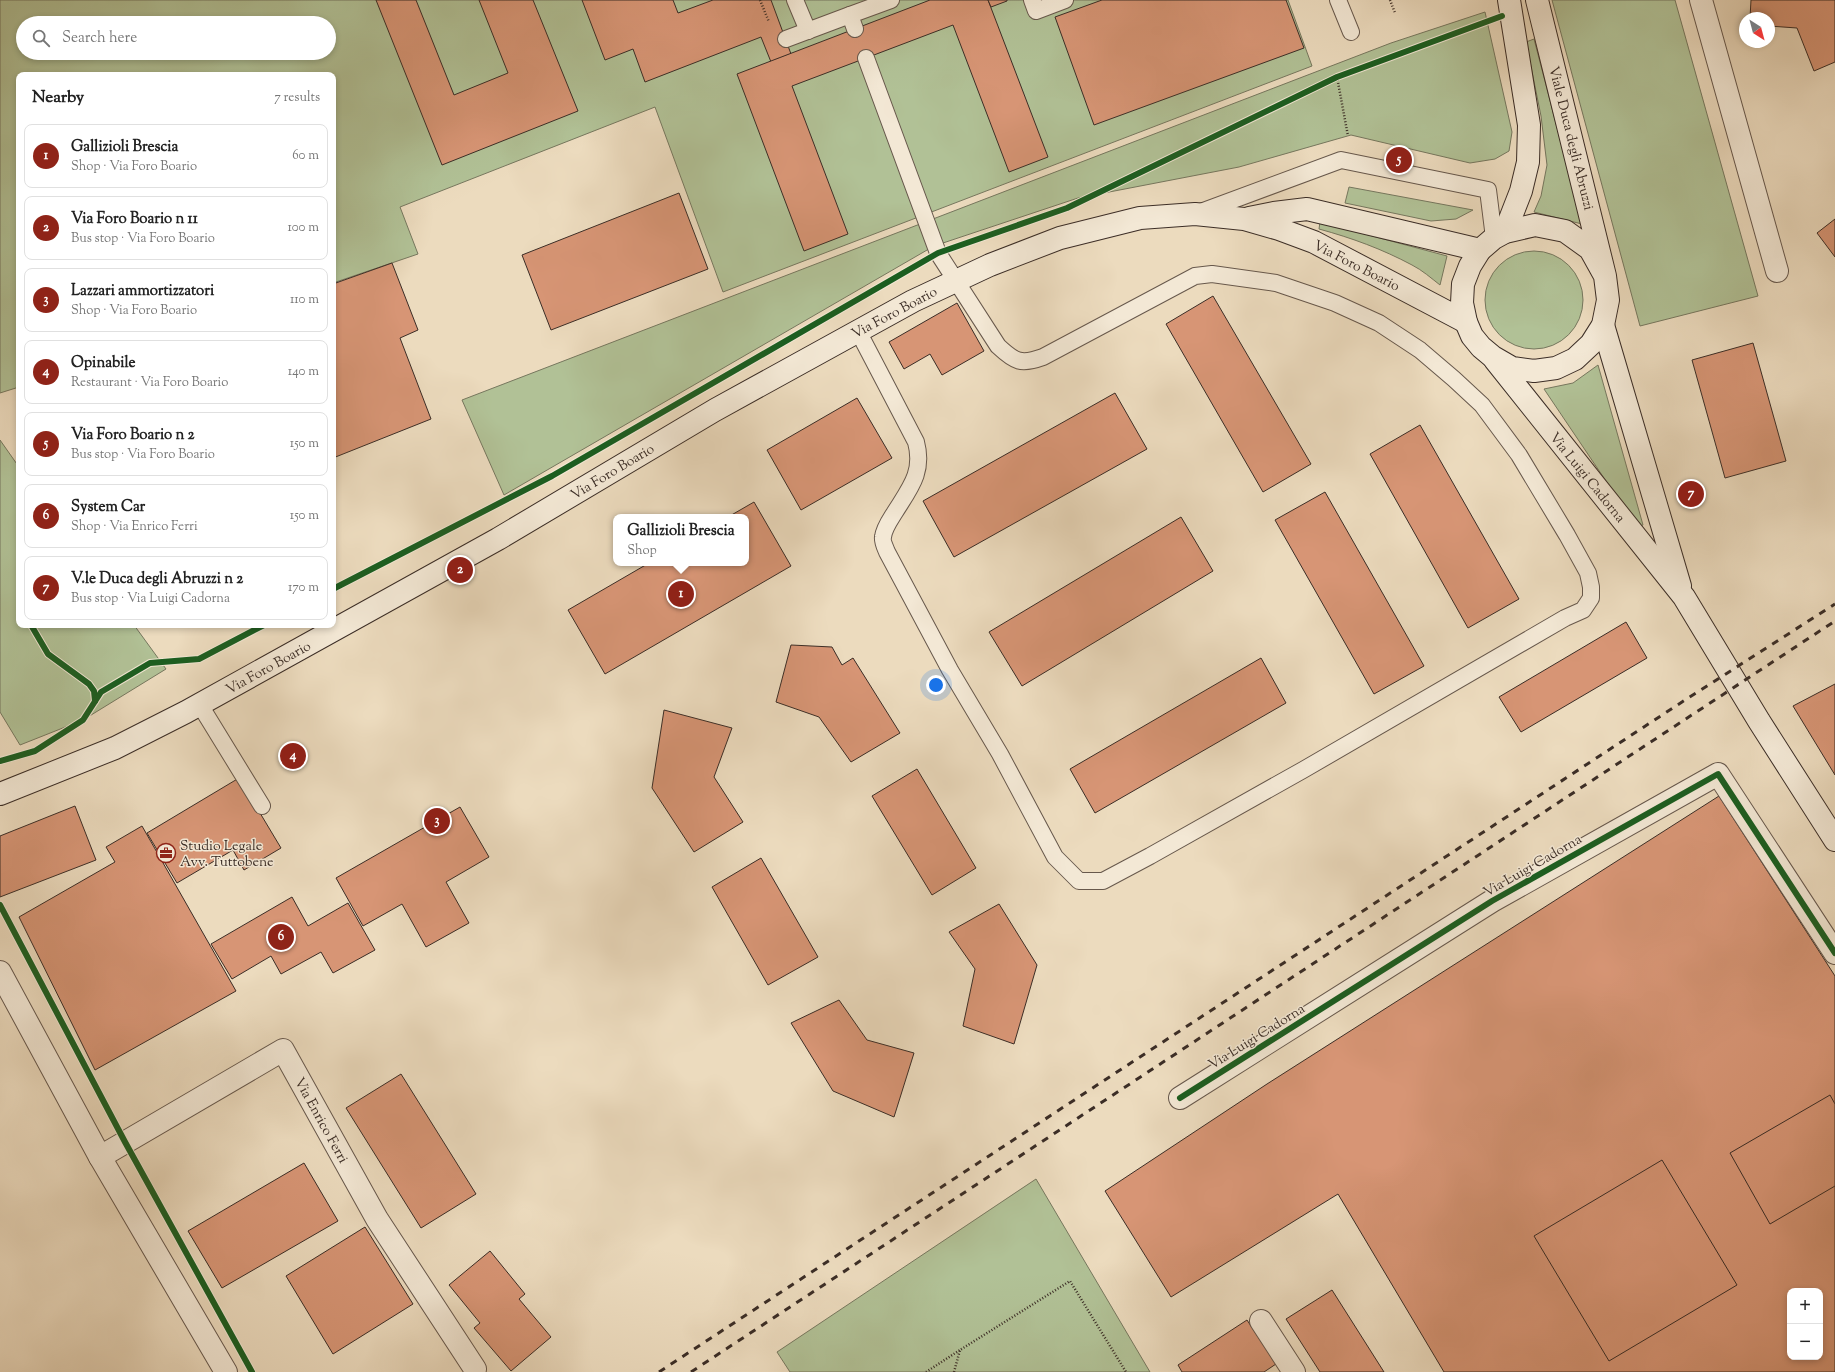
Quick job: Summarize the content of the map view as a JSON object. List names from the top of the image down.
{
  "streets": {
    "main road": [
      "Viale Duca degli Abruzzi",
      "Via Foro Boario",
      "Via Luigi Cadorna",
      "Via Enrico Ferri"
    ]
  },
  "crossings": [
    ["Viale Duca degli Abruzzi", "Via Foro Boario"],
    ["Viale Duca degli Abruzzi", "Via Luigi Cadorna"]
  ],
  "places": {
    "office": ["Studio Legale Avv. Tuttobene"]
  },
  "north": "bottom right",
  "page": {
    "search": "Search here",
    "heading": ["Nearby", "7 results"],
    "list": [
      {
        "mark": "1",
        "name": "Gallizioli Brescia",
        "note": "Shop · Via Foro Boario",
        "value": "60 m"
      },
      {
        "mark": "2",
        "name": "Via Foro Boario n 11",
        "note": "Bus stop · Via Foro Boario",
        "value": "100 m"
      },
      {
        "mark": "3",
        "name": "Lazzari ammortizzatori",
        "note": "Shop · Via Foro Boario",
        "value": "110 m"
      },
      {
        "mark": "4",
        "name": "Opinabile",
        "note": "Restaurant · Via Foro Boario",
        "value": "140 m"
      },
      {
        "mark": "5",
        "name": "Via Foro Boario n 2",
        "note": "Bus stop · Via Foro Boario",
        "value": "150 m"
      },
      {
        "mark": "6",
        "name": "System Car",
        "note": "Shop · Via Enrico Ferri",
        "value": "150 m"
      },
      {
        "mark": "7",
        "name": "V.le Duca degli Abruzzi n 2",
        "note": "Bus stop · Via Luigi Cadorna",
        "value": "170 m"
      }
    ],
    "pins": [
      "5",
      "7",
      "2",
      "1",
      "4",
      "3",
      "6"
    ],
    "popup": ["Gallizioli Brescia", "Shop"],
    "map_buttons": ["+", "−"]
  }
}
